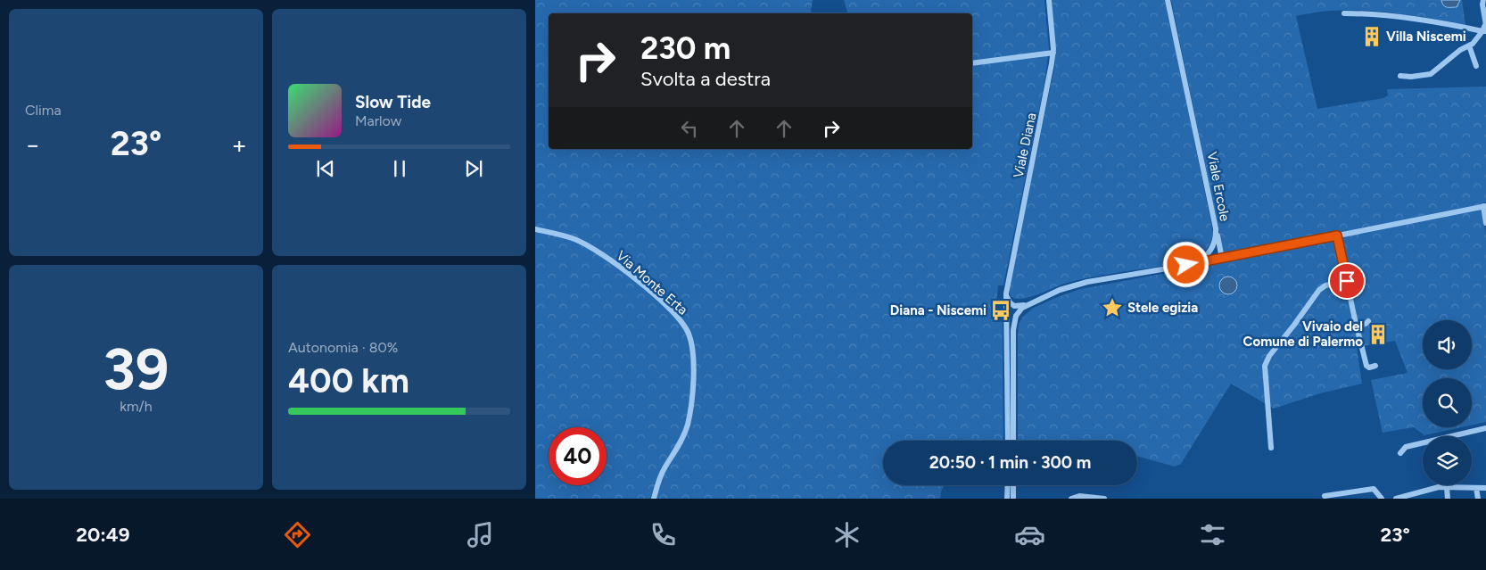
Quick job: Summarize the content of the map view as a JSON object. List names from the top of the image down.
{
  "streets": {
    "street": ["Viale Diana", "Viale Ercole", "Via Monte Erta"]
  },
  "places": {
    "building": ["Villa Niscemi", "Vivaio del Comune di Palermo"],
    "place": ["Stele egizia"],
    "bus stop": ["Diana - Niscemi"]
  },
  "page": {
    "tile": [
      "Clima",
      ["39", "km/h"],
      ["Autonomia · 80%", "400 km"]
    ],
    "turn": ["230 m", "Svolta a destra"],
    "song": ["Slow Tide", "Marlow"],
    "heat": ["−", "23°", "+"],
    "limit": "40",
    "trip": "20:50 · 1 min · 300 m",
    "tabs": ["20:49", "23°"]
  }
}
